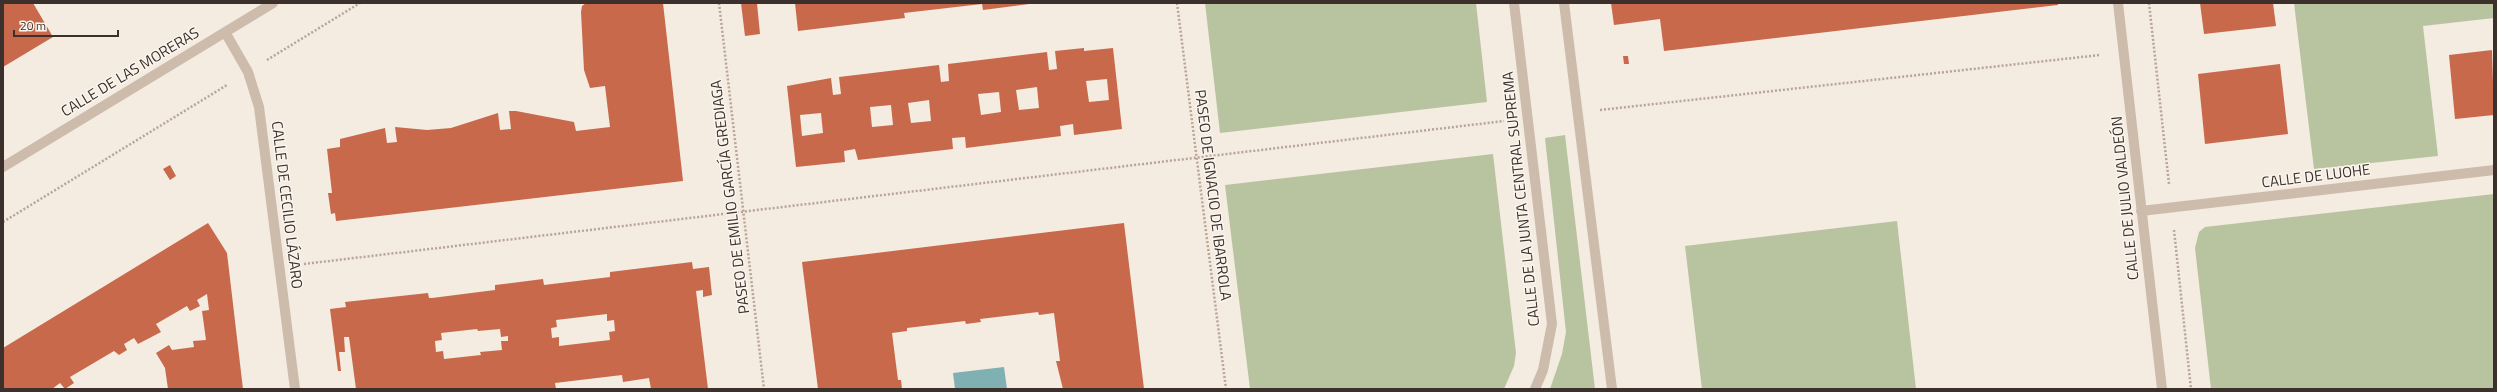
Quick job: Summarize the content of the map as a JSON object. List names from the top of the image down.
{
  "streets": {
    "street": [
      "CALLE DE LAS MORERAS",
      "CALLE DE LUOHE",
      "CALLE DE JULIO VALDEÓN",
      "CALLE DE LA JUNTA CENTRAL SUPREMA",
      "CALLE DE CECILIO LÁZARO"
    ],
    "path": ["PASEO DE IGNACIO DE IBARROLA", "PASEO DE EMILIO GARCÍA GREDIAGA"]
  },
  "crossings": [
    ["CALLE DE LAS MORERAS", "CALLE DE CECILIO LÁZARO"],
    ["CALLE DE LUOHE", "CALLE DE JULIO VALDEÓN"]
  ],
  "scale_bar": "20 m"
}
